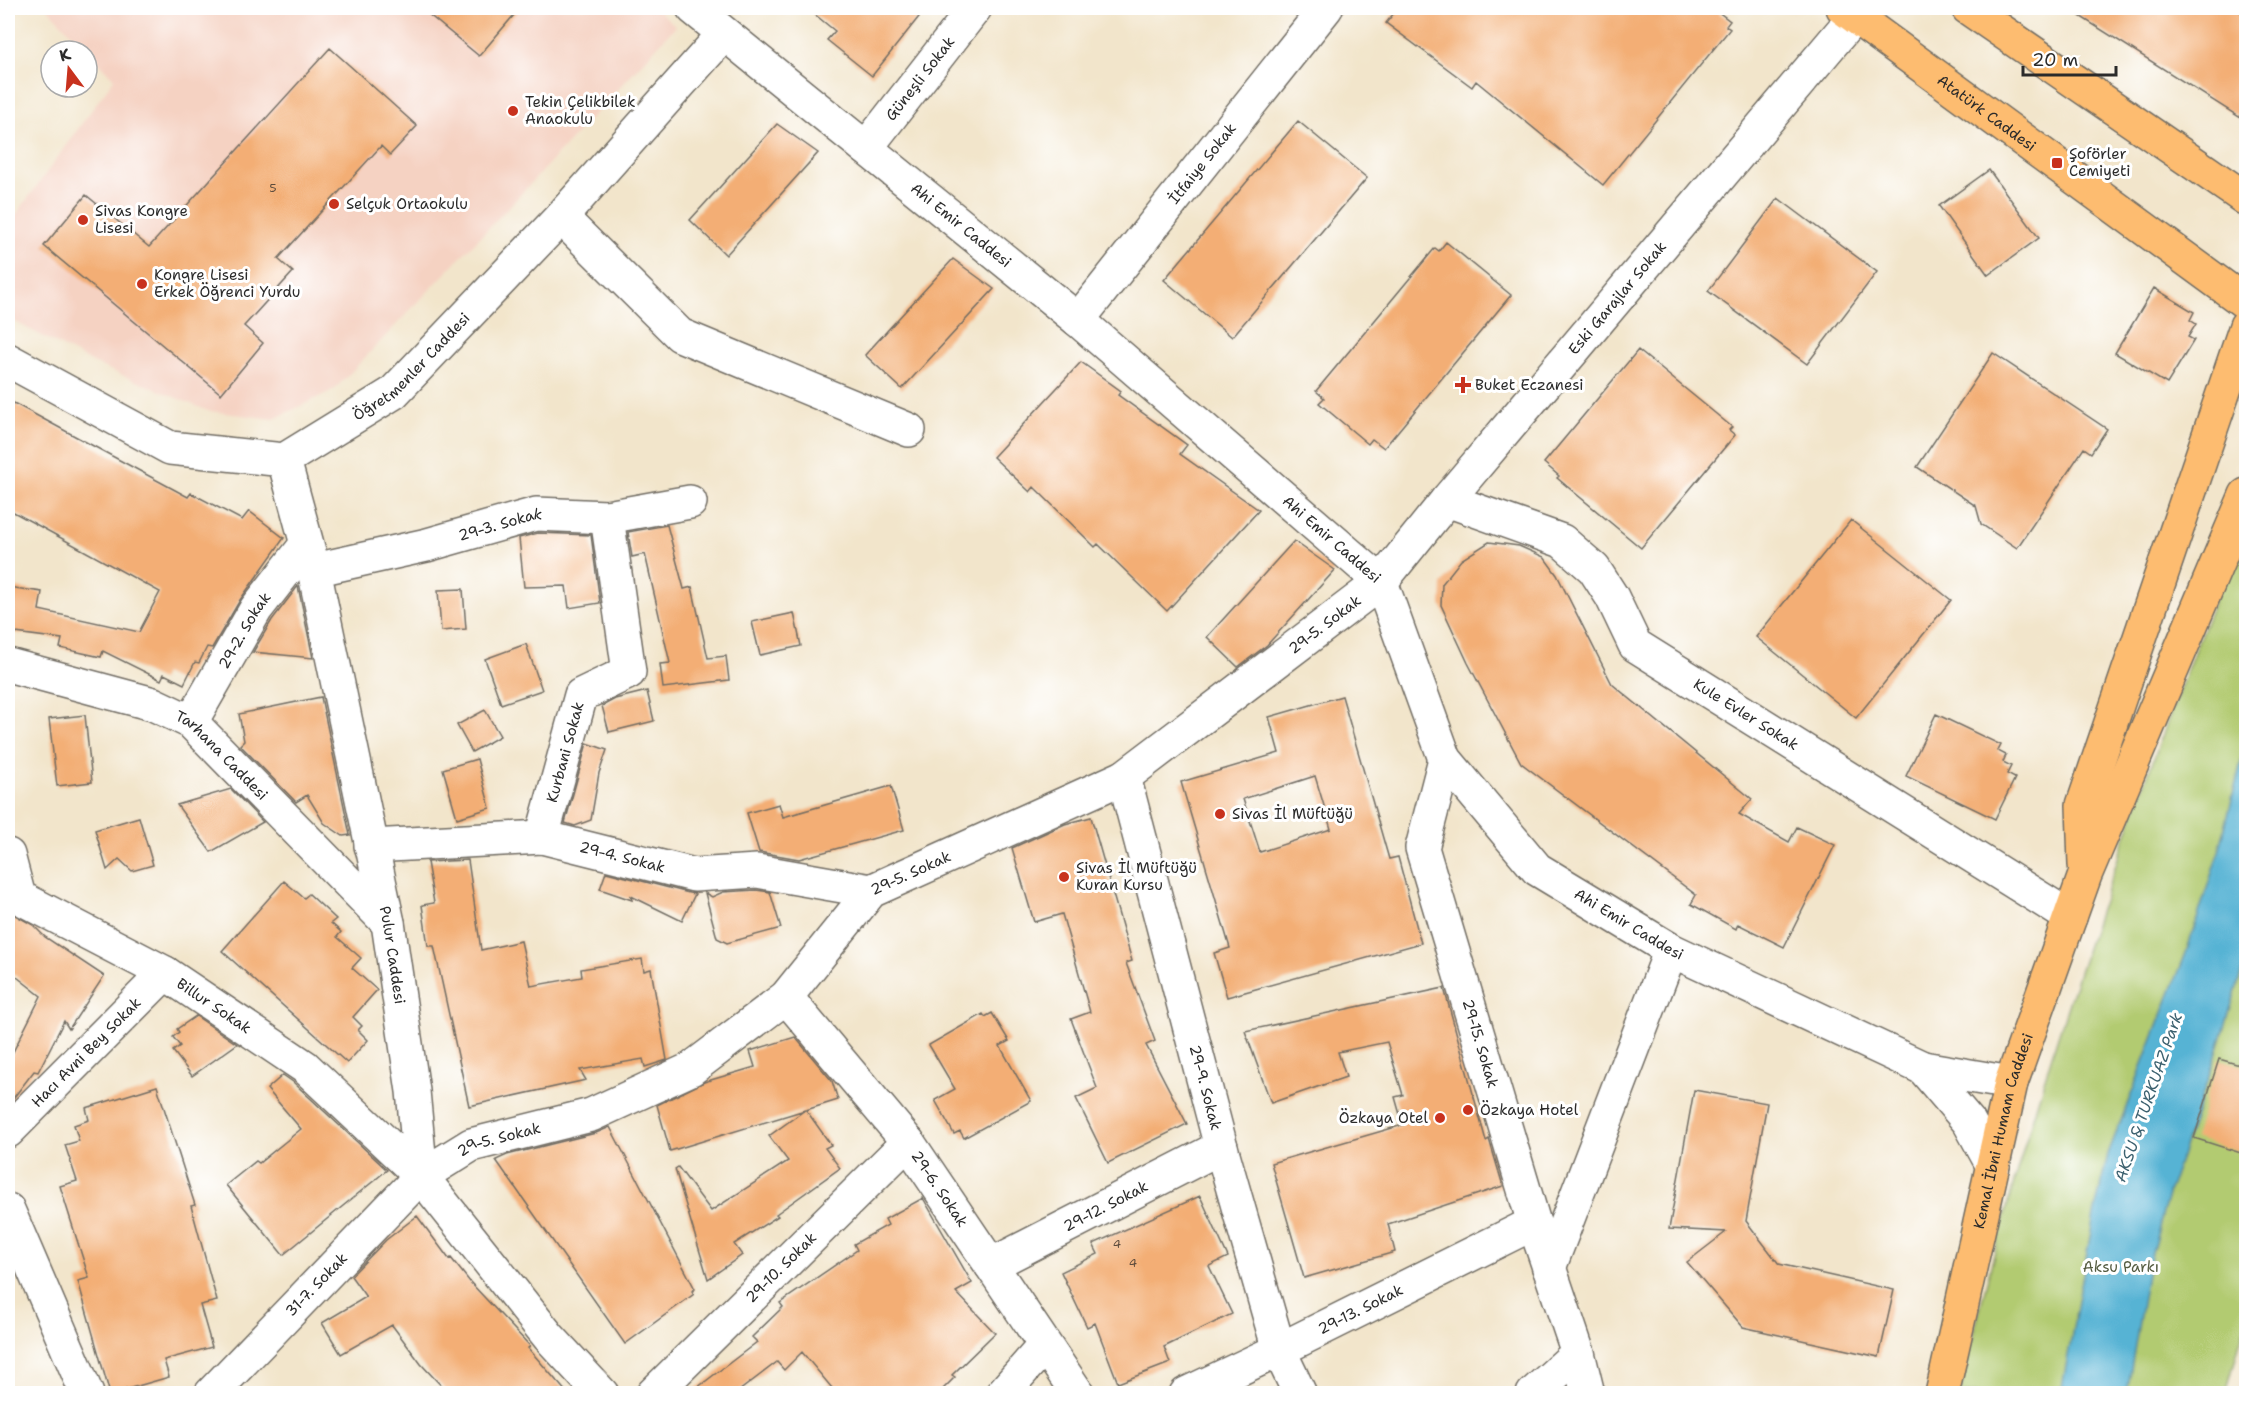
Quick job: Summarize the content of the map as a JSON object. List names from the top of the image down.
{
  "streets": {
    "main road": ["Atatürk Caddesi", "Kemal İbni Humam Caddesi"],
    "street": [
      "Güneşli Sokak",
      "İtfaiye Sokak",
      "Ahi Emir Caddesi",
      "Eski Garajlar Sokak",
      "Öğretmenler Caddesi",
      "29-3. Sokak",
      "29-5. Sokak",
      "29-2. Sokak",
      "Kule Evler Sokak",
      "Kurbani Sokak",
      "Tarhana Caddesi",
      "29-4. Sokak",
      "Pulur Caddesi",
      "Billur Sokak",
      "29-15. Sokak",
      "Hacı Avni Bey Sokak",
      "29-9. Sokak",
      "29-6. Sokak",
      "29-12. Sokak",
      "29-10. Sokak",
      "31-7. Sokak",
      "29-13. Sokak"
    ]
  },
  "crossings": [
    ["Güneşli Sokak", "Ahi Emir Caddesi"],
    ["Atatürk Caddesi", "Eski Garajlar Sokak"],
    ["İtfaiye Sokak", "Ahi Emir Caddesi"],
    ["Ahi Emir Caddesi", "Eski Garajlar Sokak"],
    ["Ahi Emir Caddesi", "Öğretmenler Caddesi"],
    ["Ahi Emir Caddesi", "29-5. Sokak"],
    ["Ahi Emir Caddesi", "29-15. Sokak"],
    ["Ahi Emir Caddesi", "Kemal İbni Humam Caddesi"],
    ["Eski Garajlar Sokak", "29-5. Sokak"],
    ["Eski Garajlar Sokak", "Kule Evler Sokak"],
    ["Öğretmenler Caddesi", "Pulur Caddesi"],
    ["29-3. Sokak", "29-2. Sokak"],
    ["29-3. Sokak", "Kurbani Sokak"],
    ["29-3. Sokak", "Pulur Caddesi"],
    ["29-5. Sokak", "29-4. Sokak"],
    ["29-5. Sokak", "Pulur Caddesi"],
    ["29-5. Sokak", "Billur Sokak"],
    ["29-5. Sokak", "29-9. Sokak"],
    ["29-5. Sokak", "29-6. Sokak"],
    ["29-5. Sokak", "31-7. Sokak"],
    ["29-2. Sokak", "Tarhana Caddesi"],
    ["29-2. Sokak", "Pulur Caddesi"],
    ["Kule Evler Sokak", "Kemal İbni Humam Caddesi"],
    ["Kurbani Sokak", "29-4. Sokak"],
    ["Tarhana Caddesi", "Pulur Caddesi"],
    ["29-4. Sokak", "Pulur Caddesi"],
    ["Pulur Caddesi", "Billur Sokak"],
    ["Pulur Caddesi", "31-7. Sokak"],
    ["Billur Sokak", "Hacı Avni Bey Sokak"],
    ["Billur Sokak", "31-7. Sokak"],
    ["29-15. Sokak", "29-13. Sokak"],
    ["29-9. Sokak", "29-12. Sokak"],
    ["29-9. Sokak", "29-13. Sokak"],
    ["29-6. Sokak", "29-12. Sokak"],
    ["29-6. Sokak", "29-10. Sokak"]
  ],
  "water": ["AKSU & TURKUAZ Park"],
  "parks": ["Aksu Parkı"],
  "places": {
    "other": [
      "Tekin Çelikbilek Anaokulu",
      "Selçuk Ortaokulu",
      "Sivas Kongre Lisesi",
      "Kongre Lisesi Erkek Öğrenci Yurdu",
      "Sivas İl Müftüğü",
      "Sivas İl Müftüğü Kuran Kursu",
      "Özkaya Hotel",
      "Özkaya Otel"
    ],
    "transit": ["Şoförler Cemiyeti"],
    "health": ["Buket Eczanesi"]
  },
  "house_numbers": ["5", "4", "4"],
  "scale_bar": "20 m",
  "north": "top"
}
